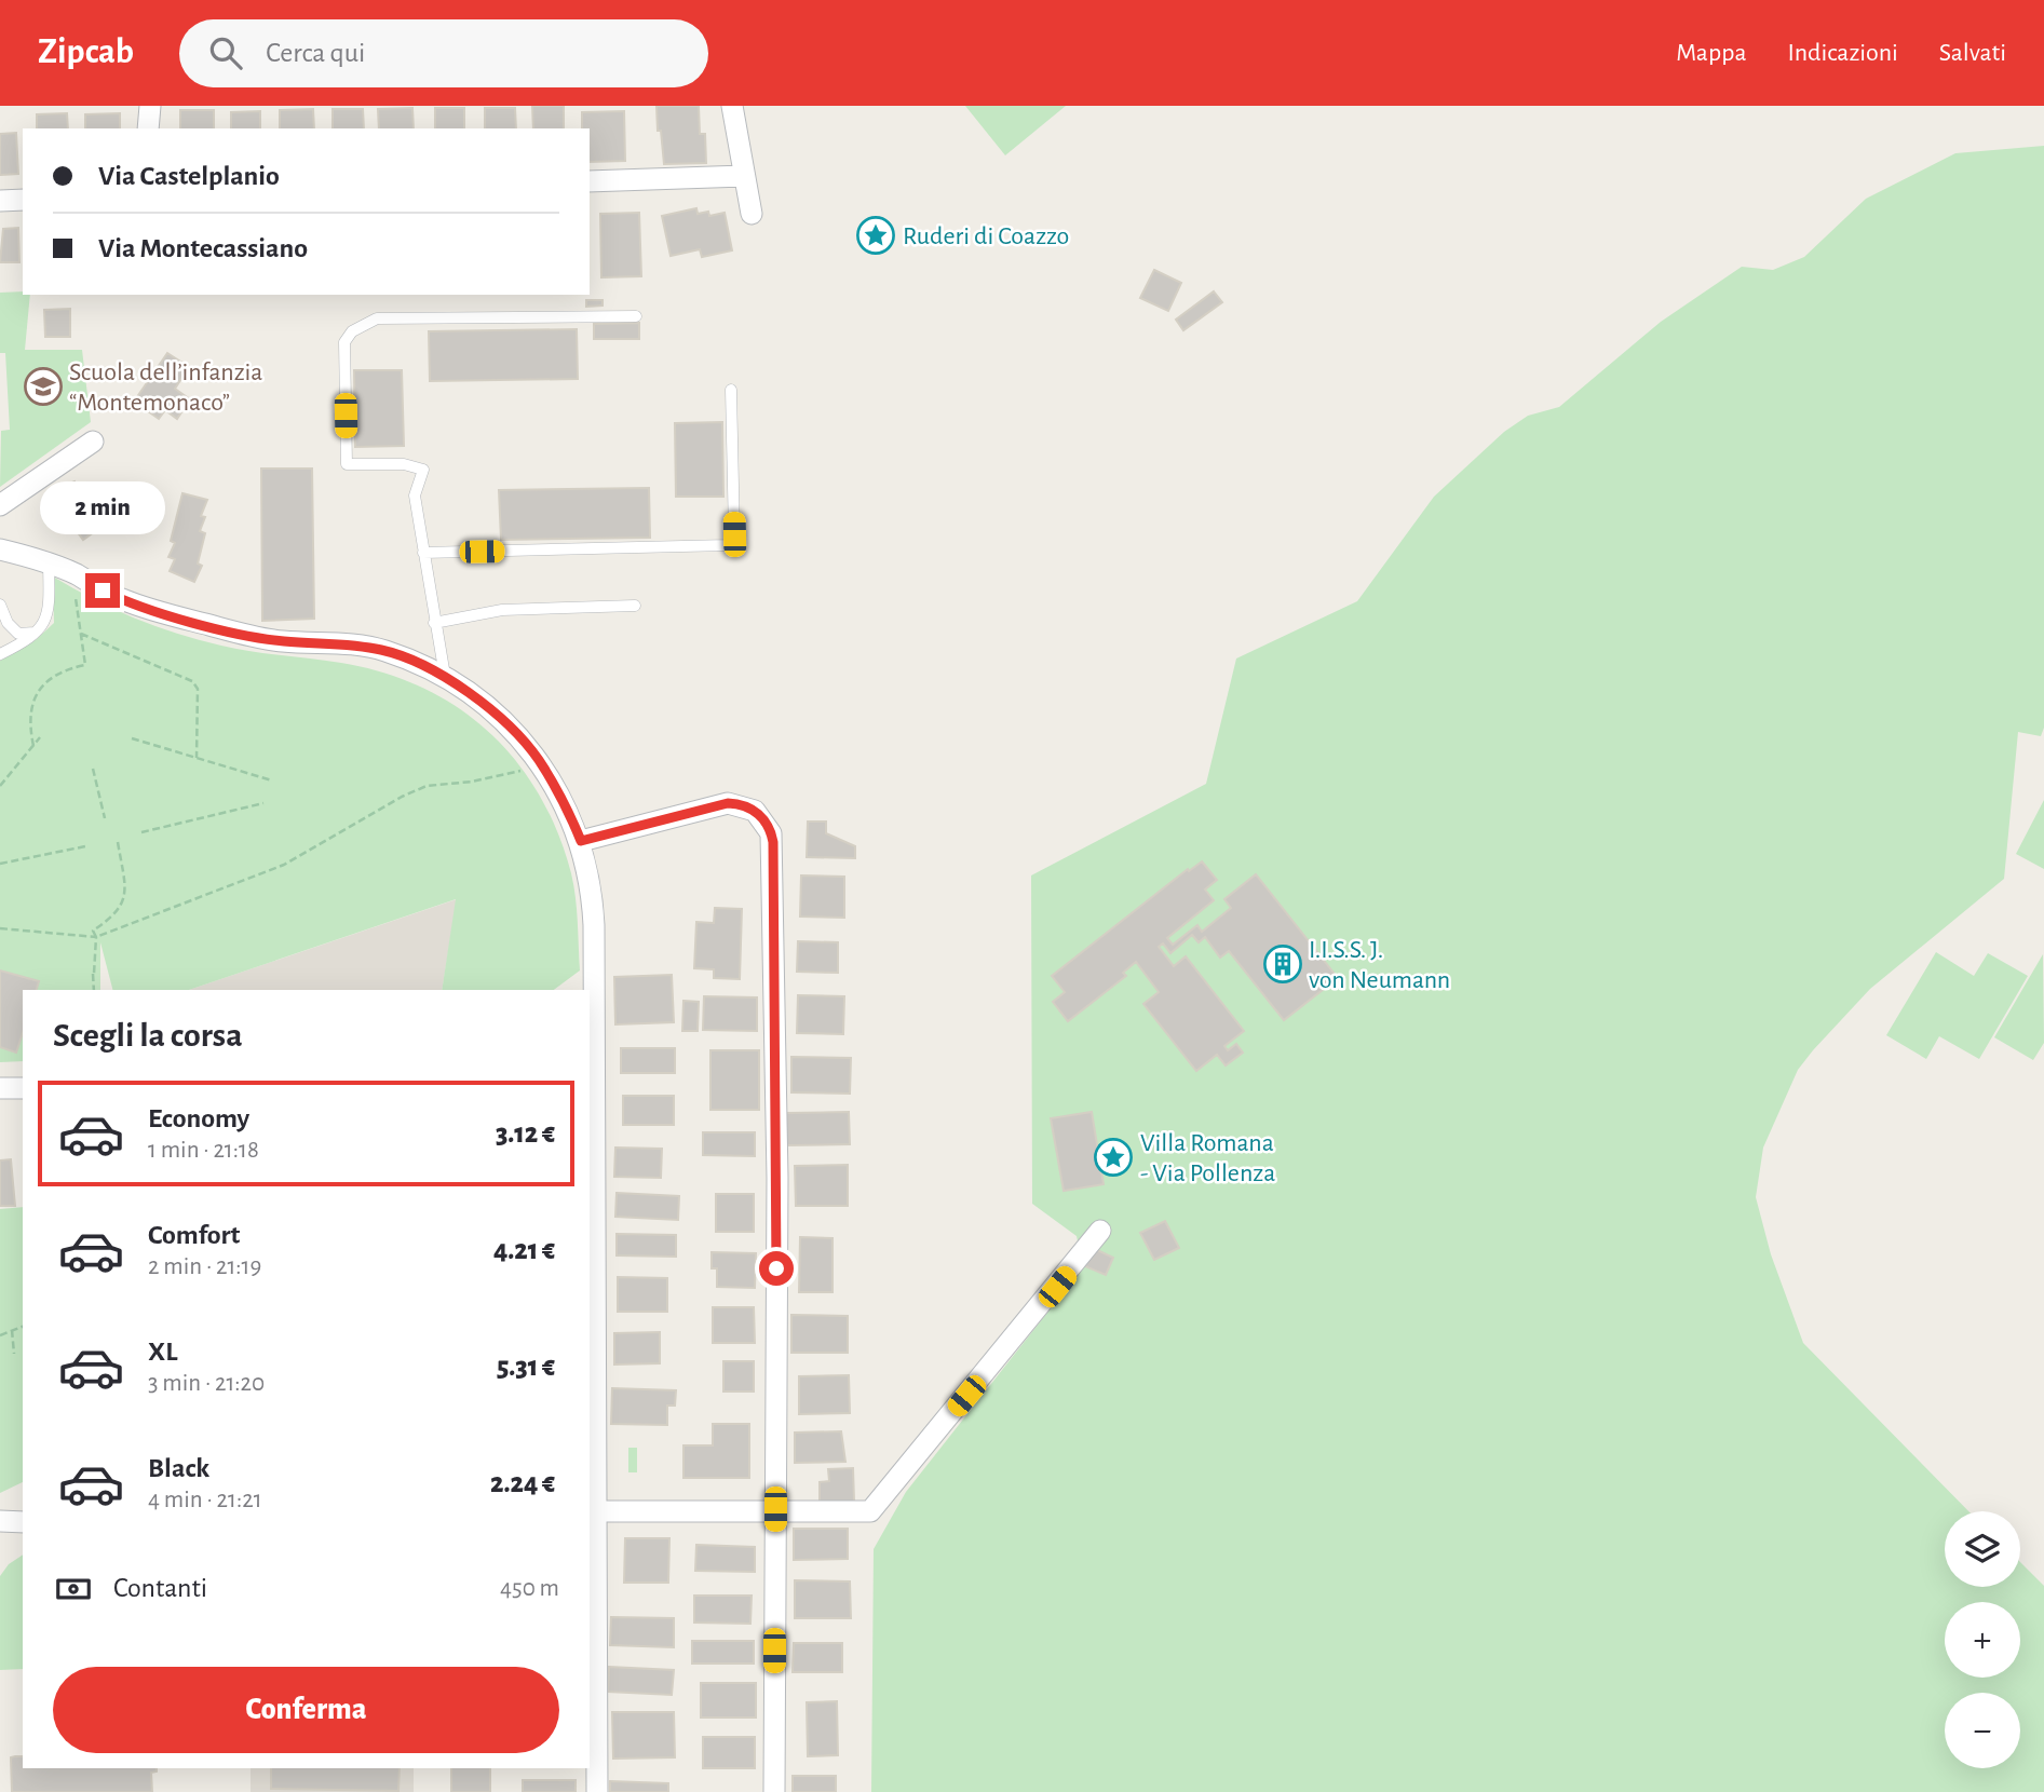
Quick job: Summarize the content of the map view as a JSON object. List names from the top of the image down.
{
  "places": {
    "place": ["Ruderi di Coazzo", "Villa Romana - Via Pollenza"],
    "school or university": ["Scuola dell’infanzia “Montemonaco”"],
    "building": ["I.I.S.S. J. von Neumann"]
  },
  "page": {
    "header": "Zipcab",
    "search": "Cerca qui",
    "nav": ["Mappa", "Indicazioni", "Salvati"],
    "banner": ["Via Castelplanio", "Via Montecassiano"],
    "bubble": "2 min",
    "heading": "Scegli la corsa",
    "list": [
      {
        "name": "Economy",
        "note": "1 min · 21:18",
        "value": "3.12 €"
      },
      {
        "name": "Comfort",
        "note": "2 min · 21:19",
        "value": "4.21 €"
      },
      {
        "name": "XL",
        "note": "3 min · 21:20",
        "value": "5.31 €"
      },
      {
        "name": "Black",
        "note": "4 min · 21:21",
        "value": "2.24 €"
      }
    ],
    "map_buttons": ["+", "−"],
    "pay": ["Contanti", "450 m"],
    "buttons": "Conferma"
  }
}
